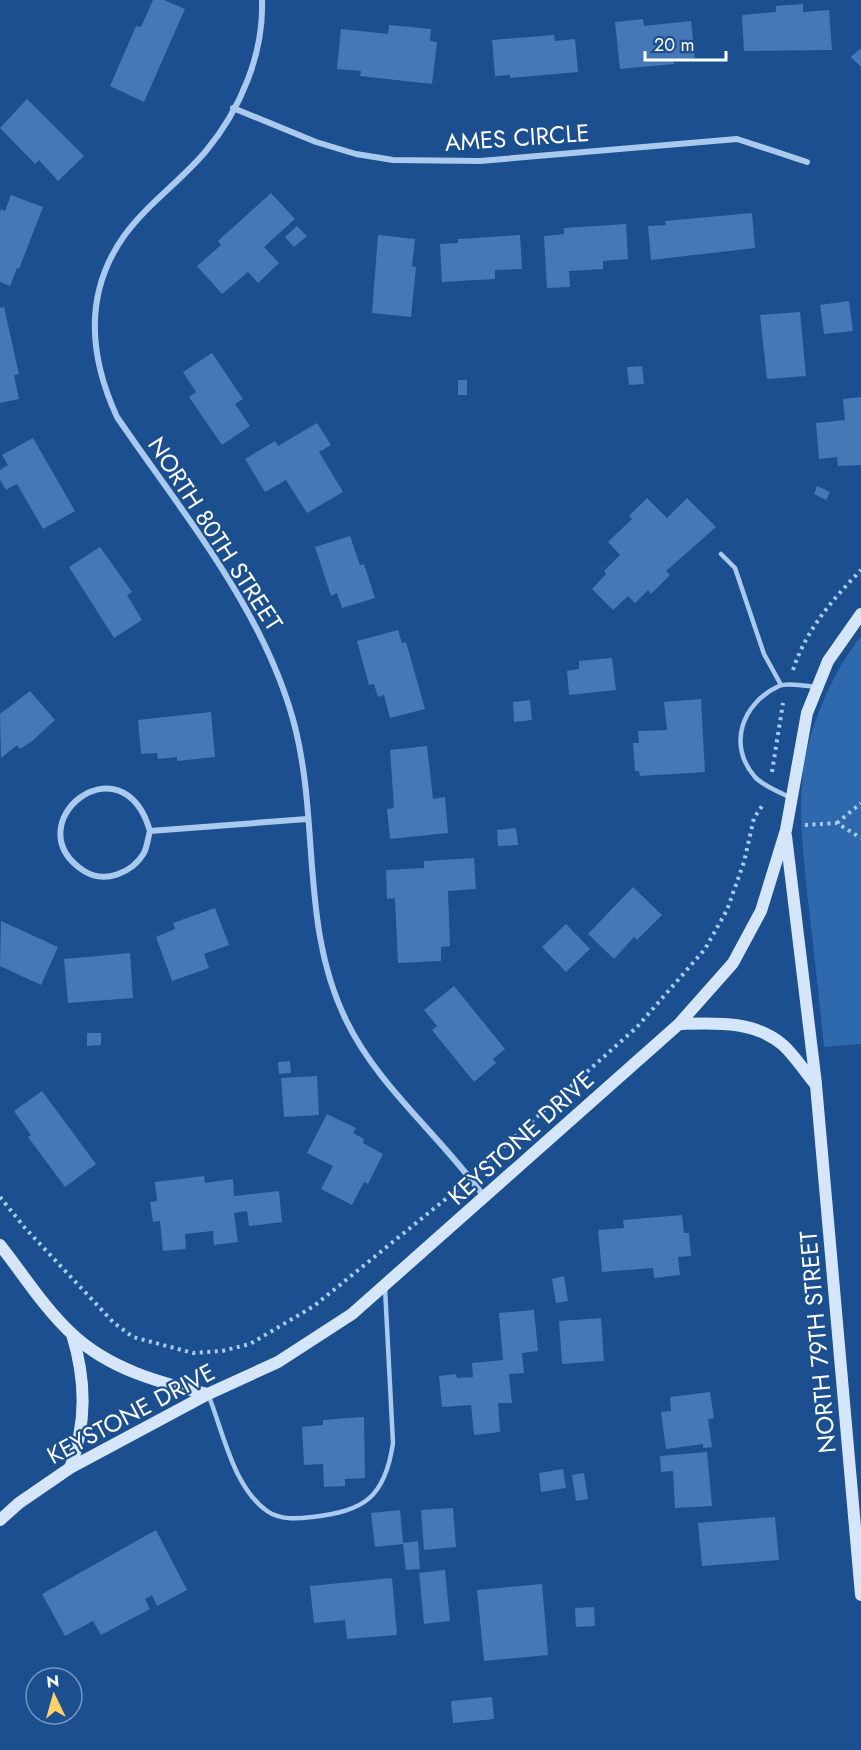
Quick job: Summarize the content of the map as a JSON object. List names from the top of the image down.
{
  "streets": {
    "street": [
      "AMES CIRCLE",
      "NORTH 80TH STREET",
      "KEYSTONE DRIVE",
      "NORTH 79TH STREET"
    ]
  },
  "crossings": [
    ["AMES CIRCLE", "NORTH 80TH STREET"],
    ["NORTH 80TH STREET", "KEYSTONE DRIVE"],
    ["KEYSTONE DRIVE", "NORTH 79TH STREET"]
  ],
  "scale_bar": "20 m",
  "north": "top"
}
